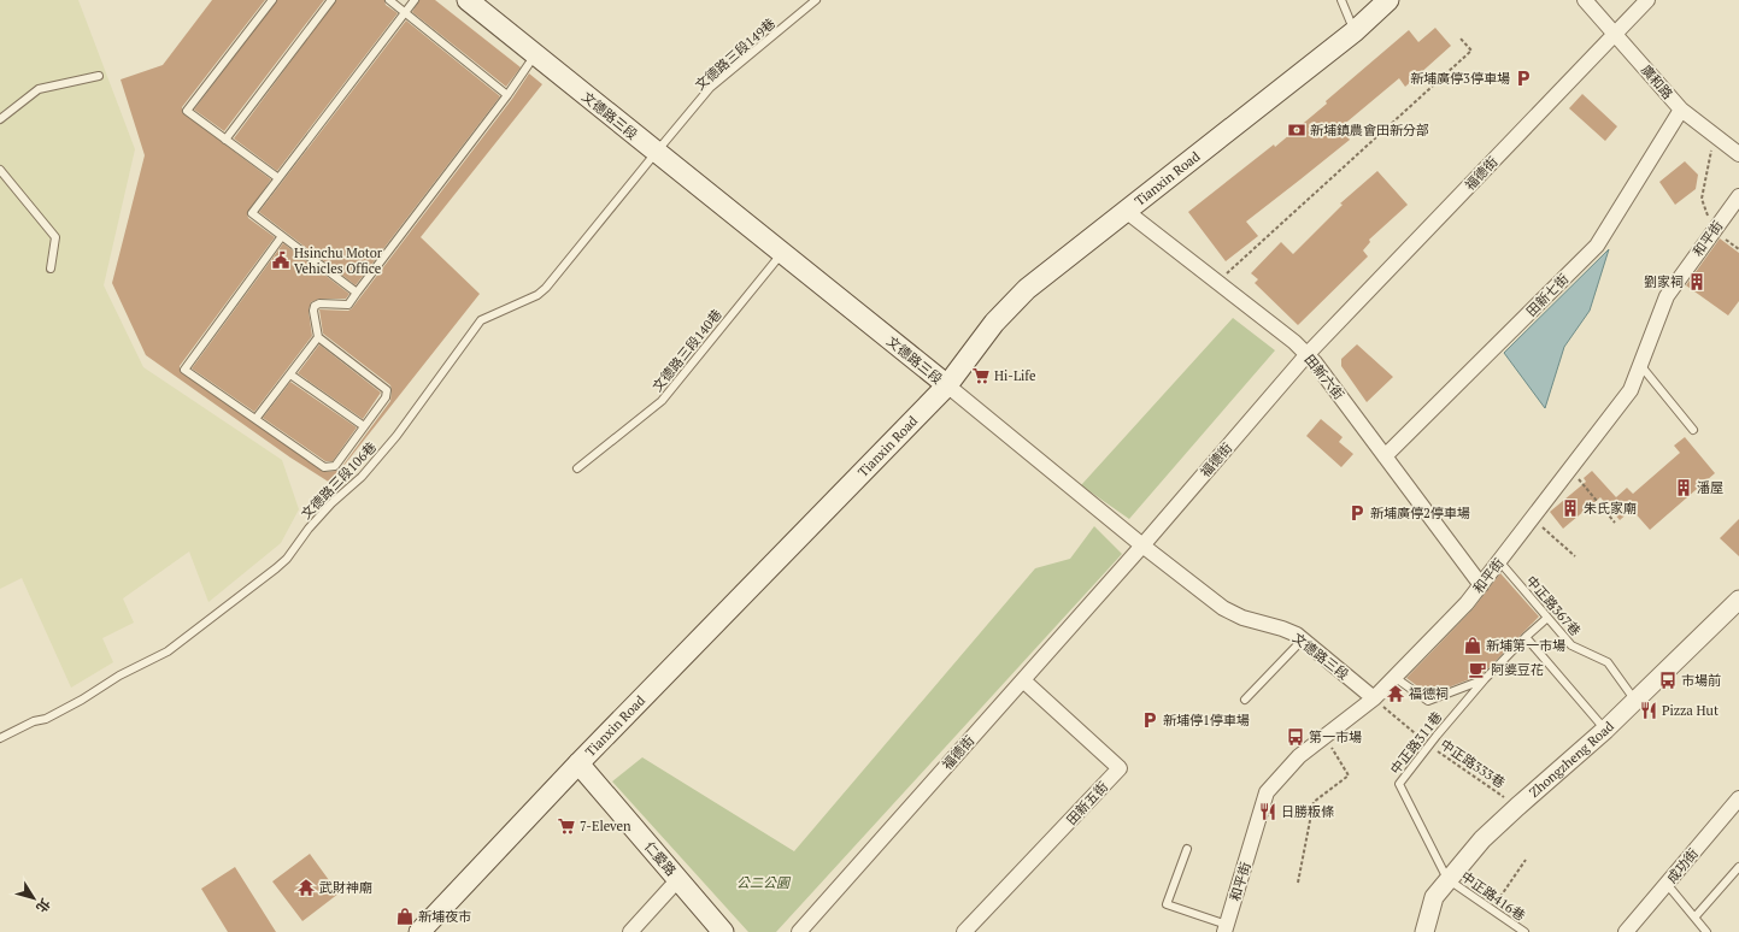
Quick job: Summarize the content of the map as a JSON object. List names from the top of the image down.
{
  "streets": {
    "main road": ["文德路三段", "Tianxin Road", "仁愛路"],
    "street": [
      "廣和路",
      "福德街",
      "和平街",
      "田新七街",
      "田新六街",
      "Zhongzheng Road",
      "田新五街",
      "成功街"
    ],
    "lane": [
      "文德路三段149巷",
      "文德路三段140巷",
      "文德路三段106巷",
      "中正路367巷",
      "中正路311巷",
      "中正路416巷"
    ],
    "path": ["中正路333巷"]
  },
  "crossings": [
    ["文德路三段149巷", "文德路三段"],
    ["文德路三段149巷", "文德路三段106巷"],
    ["廣和路", "福德街"],
    ["廣和路", "田新七街"],
    ["文德路三段", "福德街"],
    ["文德路三段", "Tianxin Road"],
    ["文德路三段", "和平街"],
    ["文德路三段", "文德路三段140巷"],
    ["文德路三段", "文德路三段106巷"],
    ["文德路三段", "中正路333巷"],
    ["福德街", "田新六街"],
    ["福德街", "田新五街"],
    ["Tianxin Road", "田新六街"],
    ["Tianxin Road", "仁愛路"],
    ["和平街", "田新六街"],
    ["和平街", "中正路367巷"],
    ["和平街", "中正路333巷"],
    ["田新七街", "田新六街"],
    ["中正路367巷", "Zhongzheng Road"],
    ["中正路311巷", "Zhongzheng Road"],
    ["中正路311巷", "中正路333巷"],
    ["中正路311巷", "中正路416巷"],
    ["Zhongzheng Road", "中正路333巷"],
    ["Zhongzheng Road", "中正路416巷"]
  ],
  "parks": ["公二公園"],
  "places": {
    "parking": ["新埔廣停3停車場", "新埔廣停2停車場", "新埔停1停車場"],
    "bank": ["新埔鎮農會田新分部"],
    "public building": ["Hsinchu Motor Vehicles Office"],
    "building": ["劉家祠", "潘屋", "朱氏家廟"],
    "supermarket": ["Hi-Life", "7-Eleven"],
    "shop": ["新埔第一市場", "新埔夜市"],
    "cafe": ["阿婆豆花"],
    "bus stop": ["市場前", "第一市場"],
    "temple": ["福德祠", "武財神廟"],
    "restaurant": ["Pizza Hut", "日勝粄條"]
  },
  "north": "bottom right"
}
